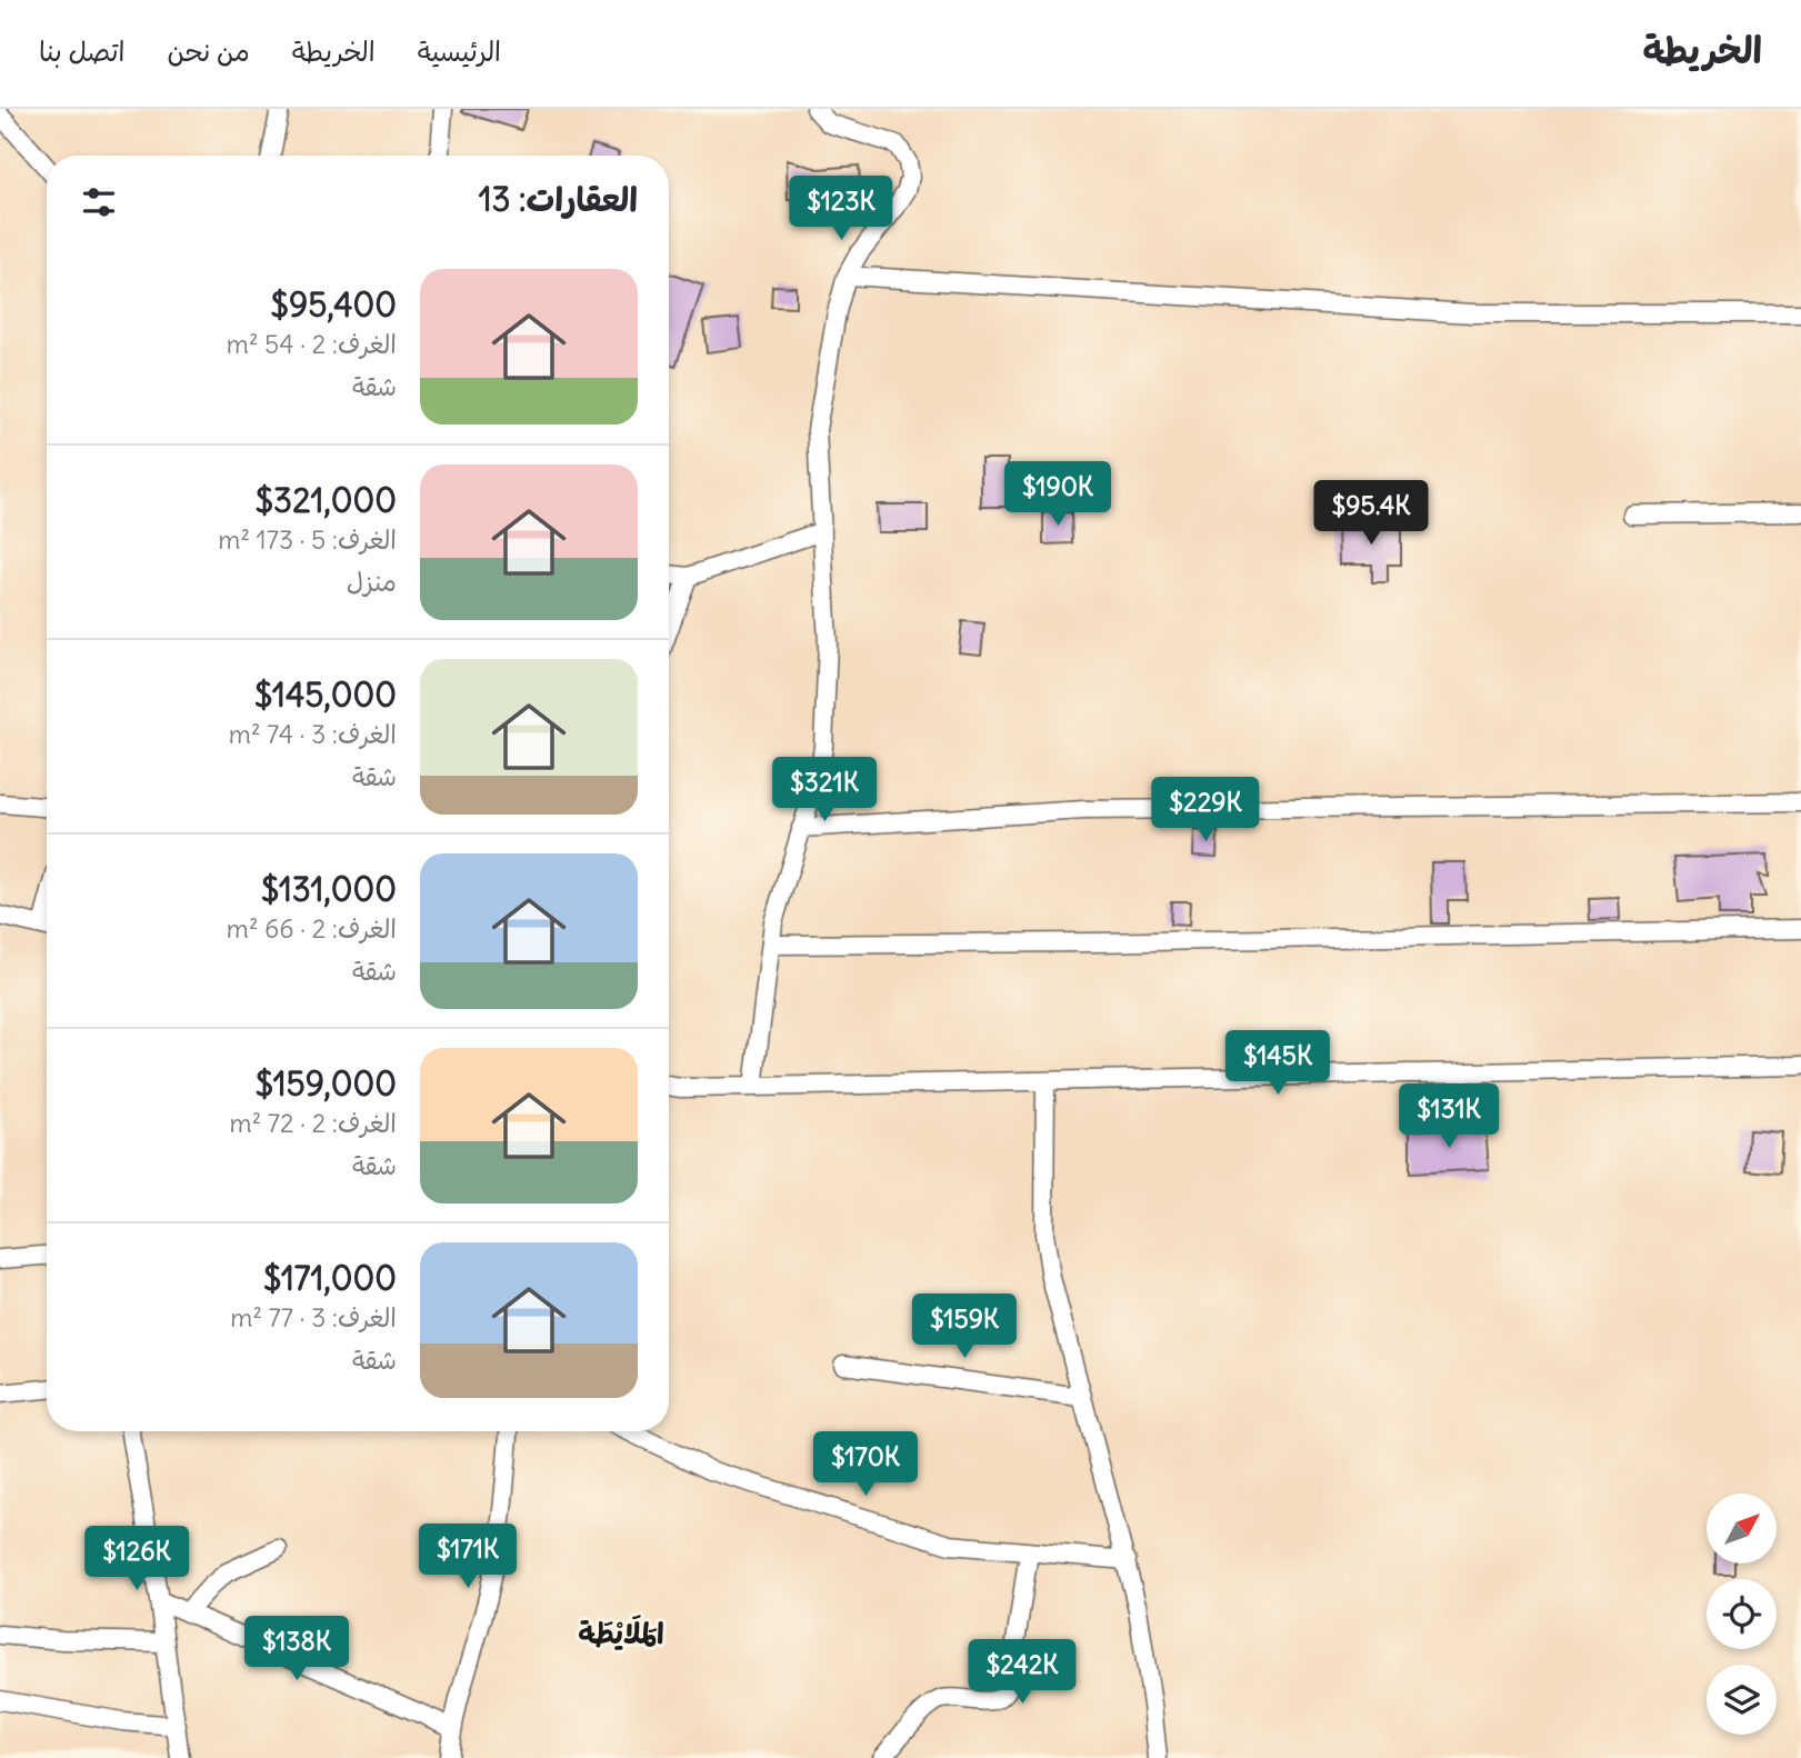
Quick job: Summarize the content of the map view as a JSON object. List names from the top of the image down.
{
  "districts": ["المَلَايْطَة"],
  "north": "top right",
  "page": {
    "header": "الخريطة",
    "nav": [
      "الرئيسية",
      "الخريطة",
      "من نحن",
      "اتصل بنا"
    ],
    "heading": "العقارات: 13",
    "price": [
      "$123K",
      "$190K",
      "$95.4K",
      "$321K",
      "$229K",
      "$145K",
      "$131K",
      "$159K",
      "$170K",
      "$171K",
      "$126K",
      "$138K",
      "$242K"
    ],
    "list": [
      {
        "name": "$95,400",
        "note": "الغرف: 2 · 54 m² · شقة"
      },
      {
        "name": "$321,000",
        "note": "الغرف: 5 · 173 m² · منزل"
      },
      {
        "name": "$145,000",
        "note": "الغرف: 3 · 74 m² · شقة"
      },
      {
        "name": "$131,000",
        "note": "الغرف: 2 · 66 m² · شقة"
      },
      {
        "name": "$159,000",
        "note": "الغرف: 2 · 72 m² · شقة"
      },
      {
        "name": "$171,000",
        "note": "الغرف: 3 · 77 m² · شقة"
      }
    ]
  }
}
